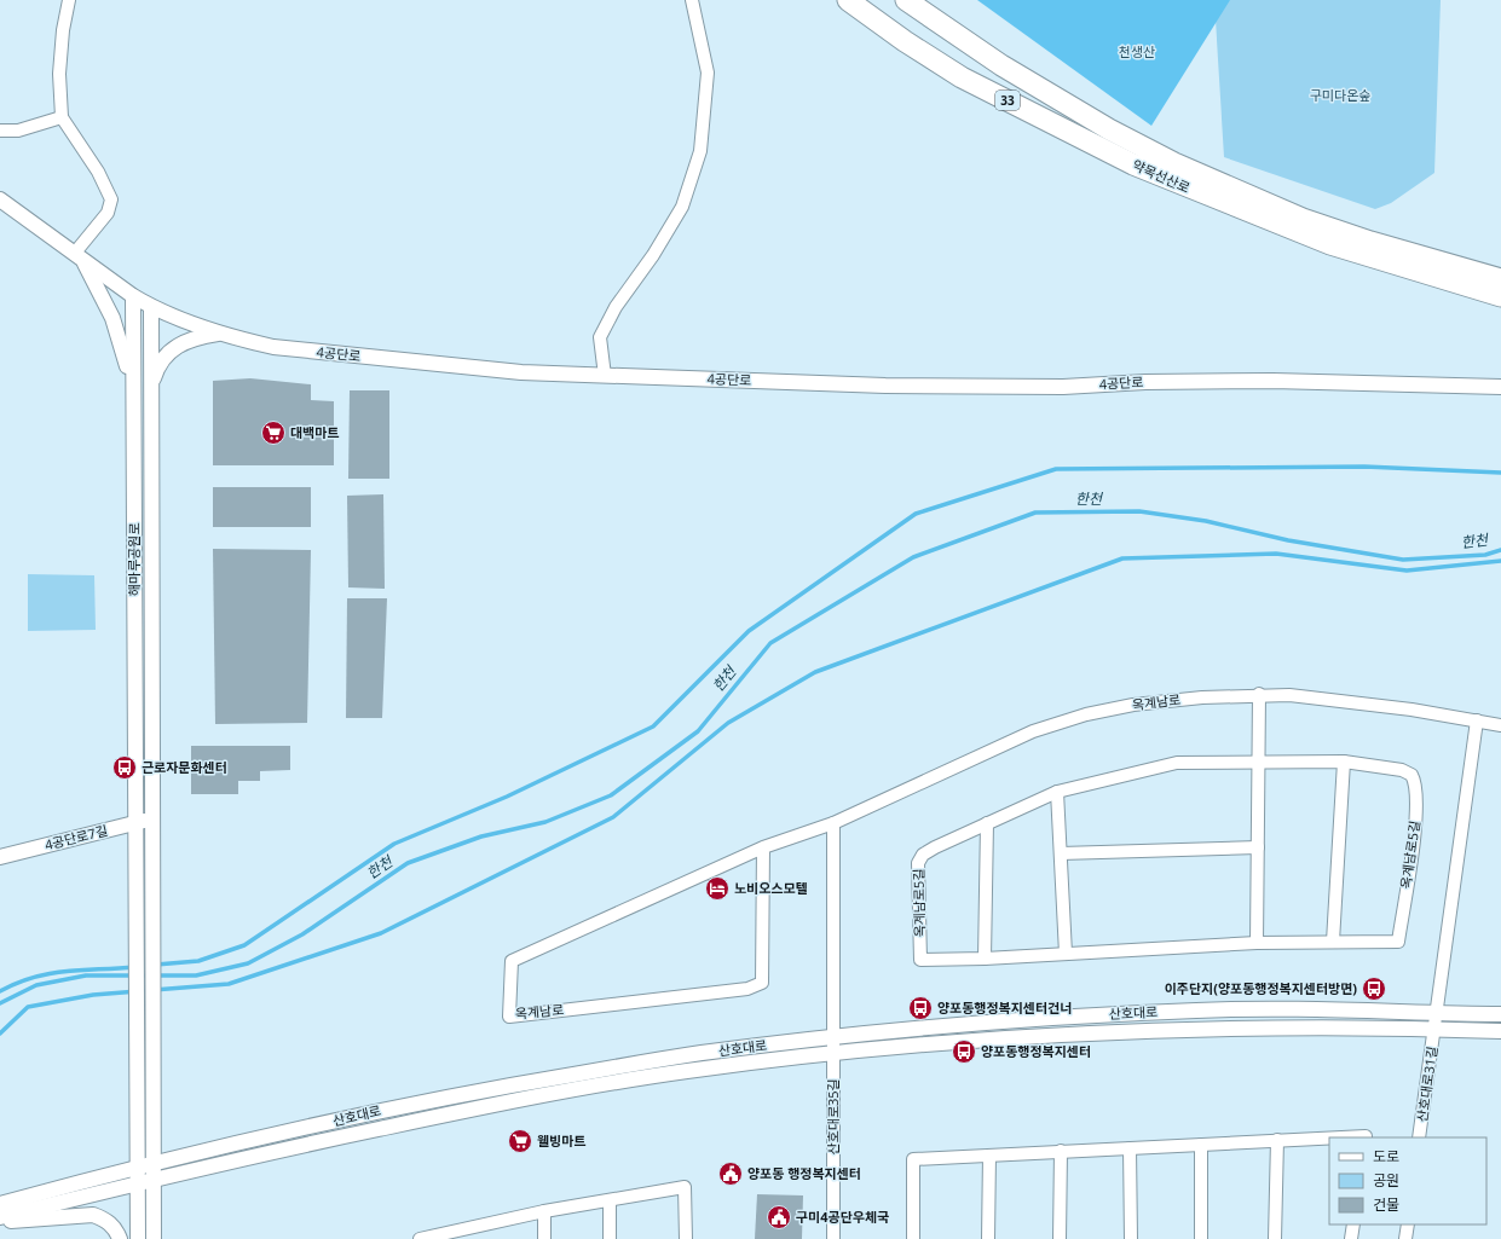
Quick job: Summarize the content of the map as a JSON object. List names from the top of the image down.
{
  "streets": {
    "highway": ["33", "약목선산로"],
    "street": [
      "4공단로",
      "해마루공원로",
      "옥계남로",
      "4공단로7길",
      "옥계남로5길",
      "산호대로",
      "산호대로31길",
      "산호대로35길"
    ]
  },
  "crossings": [
    ["4공단로", "해마루공원로"],
    ["해마루공원로", "4공단로7길"],
    ["해마루공원로", "산호대로"],
    ["옥계남로", "산호대로31길"],
    ["산호대로", "산호대로31길"],
    ["산호대로", "산호대로35길"]
  ],
  "water": ["한천"],
  "parks": ["천생산", "구미다온숲"],
  "places": {
    "supermarket": ["대백마트", "웰빙마트"],
    "bus stop": [
      "근로자문화센터",
      "이주단지(양포동행정복지센터방면)",
      "양포동행정복지센터건너",
      "양포동행정복지센터"
    ],
    "hotel": ["노비오스모텔"],
    "public building": ["양포동 행정복지센터", "구미4공단우체국"]
  },
  "legend": ["도로", "공원", "건물"]
}
